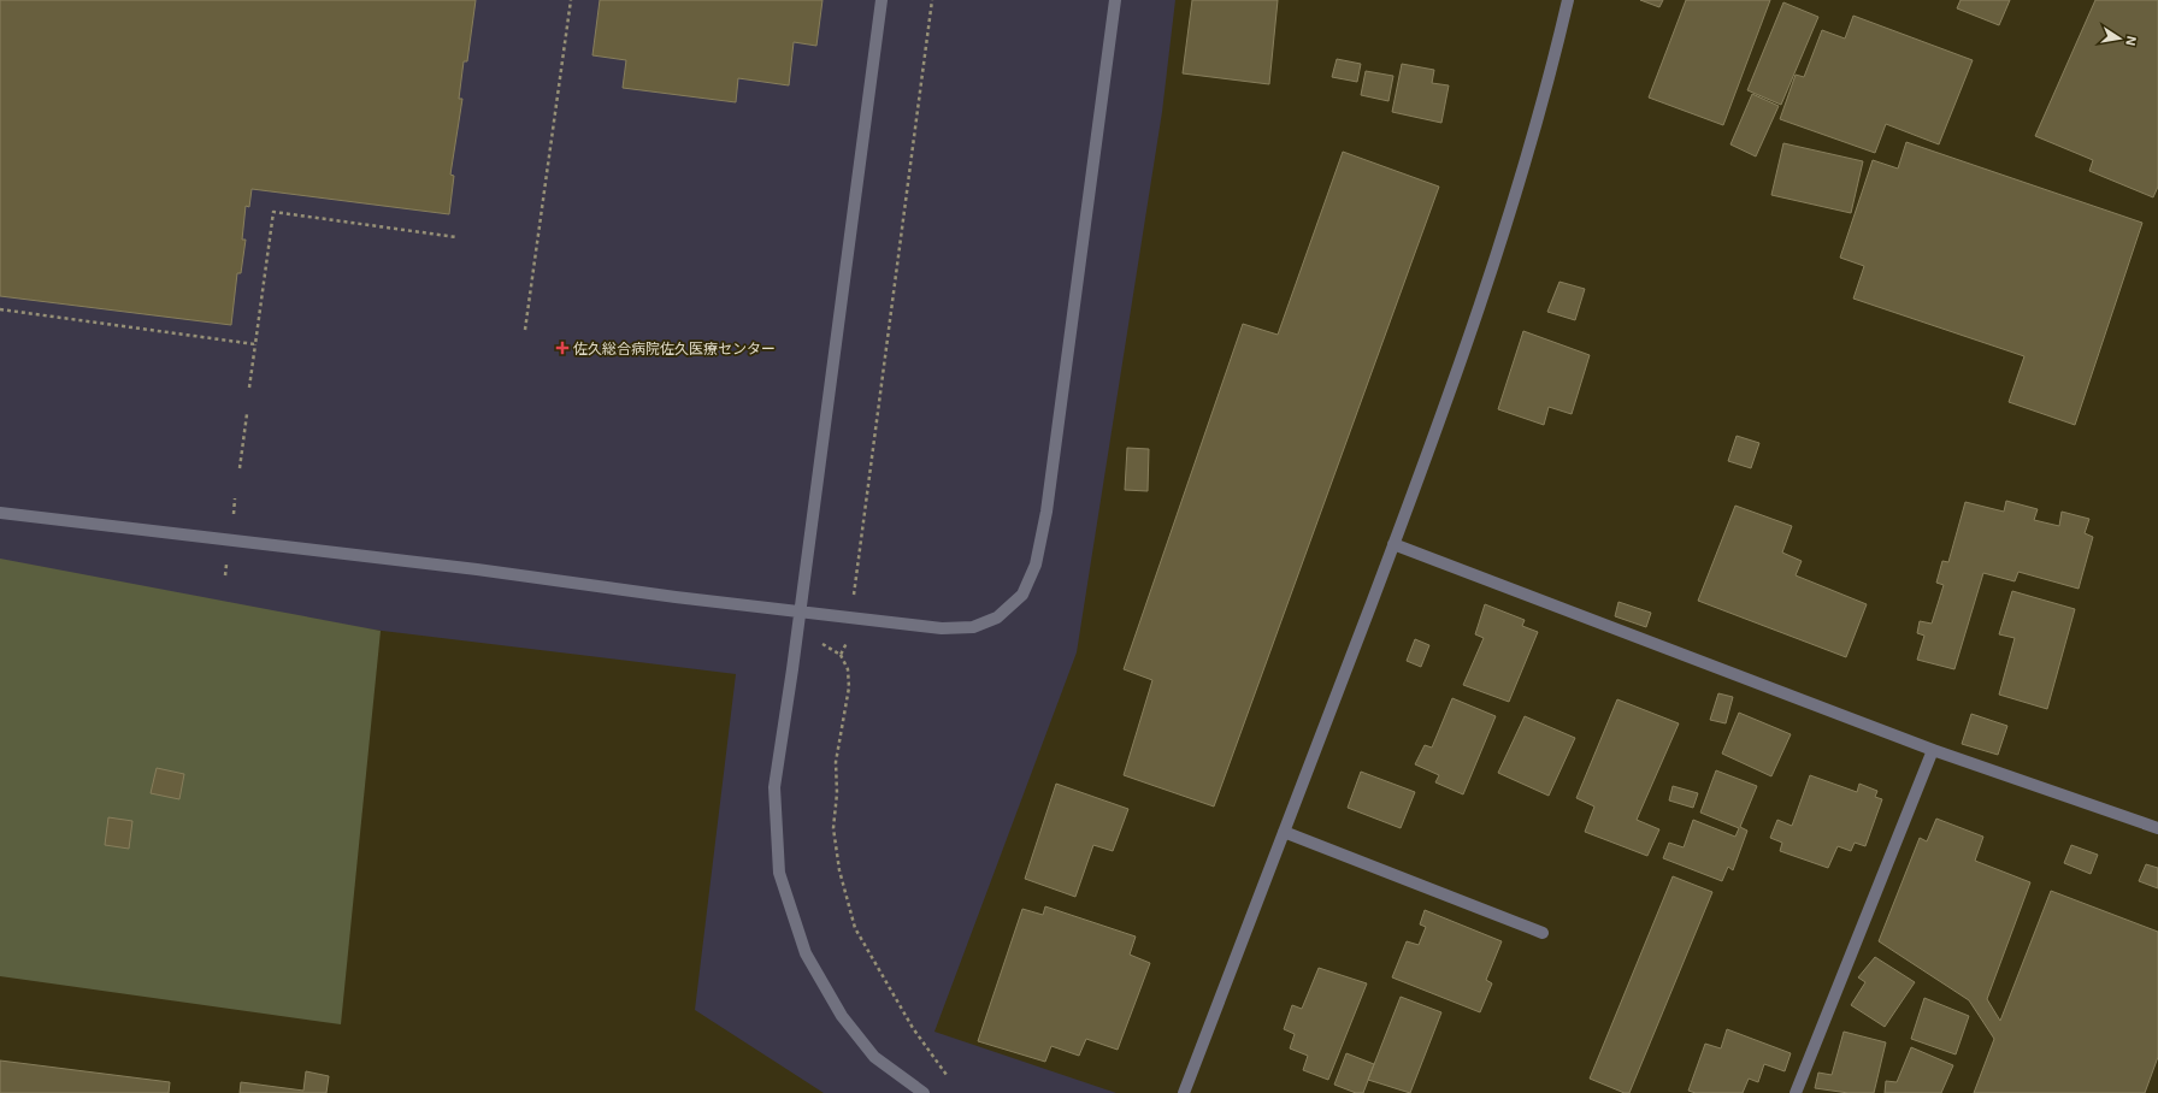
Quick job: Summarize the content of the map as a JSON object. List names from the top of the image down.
{
  "places": {
    "health": ["佐久総合病院佐久医療センター"]
  },
  "north": "right"
}
